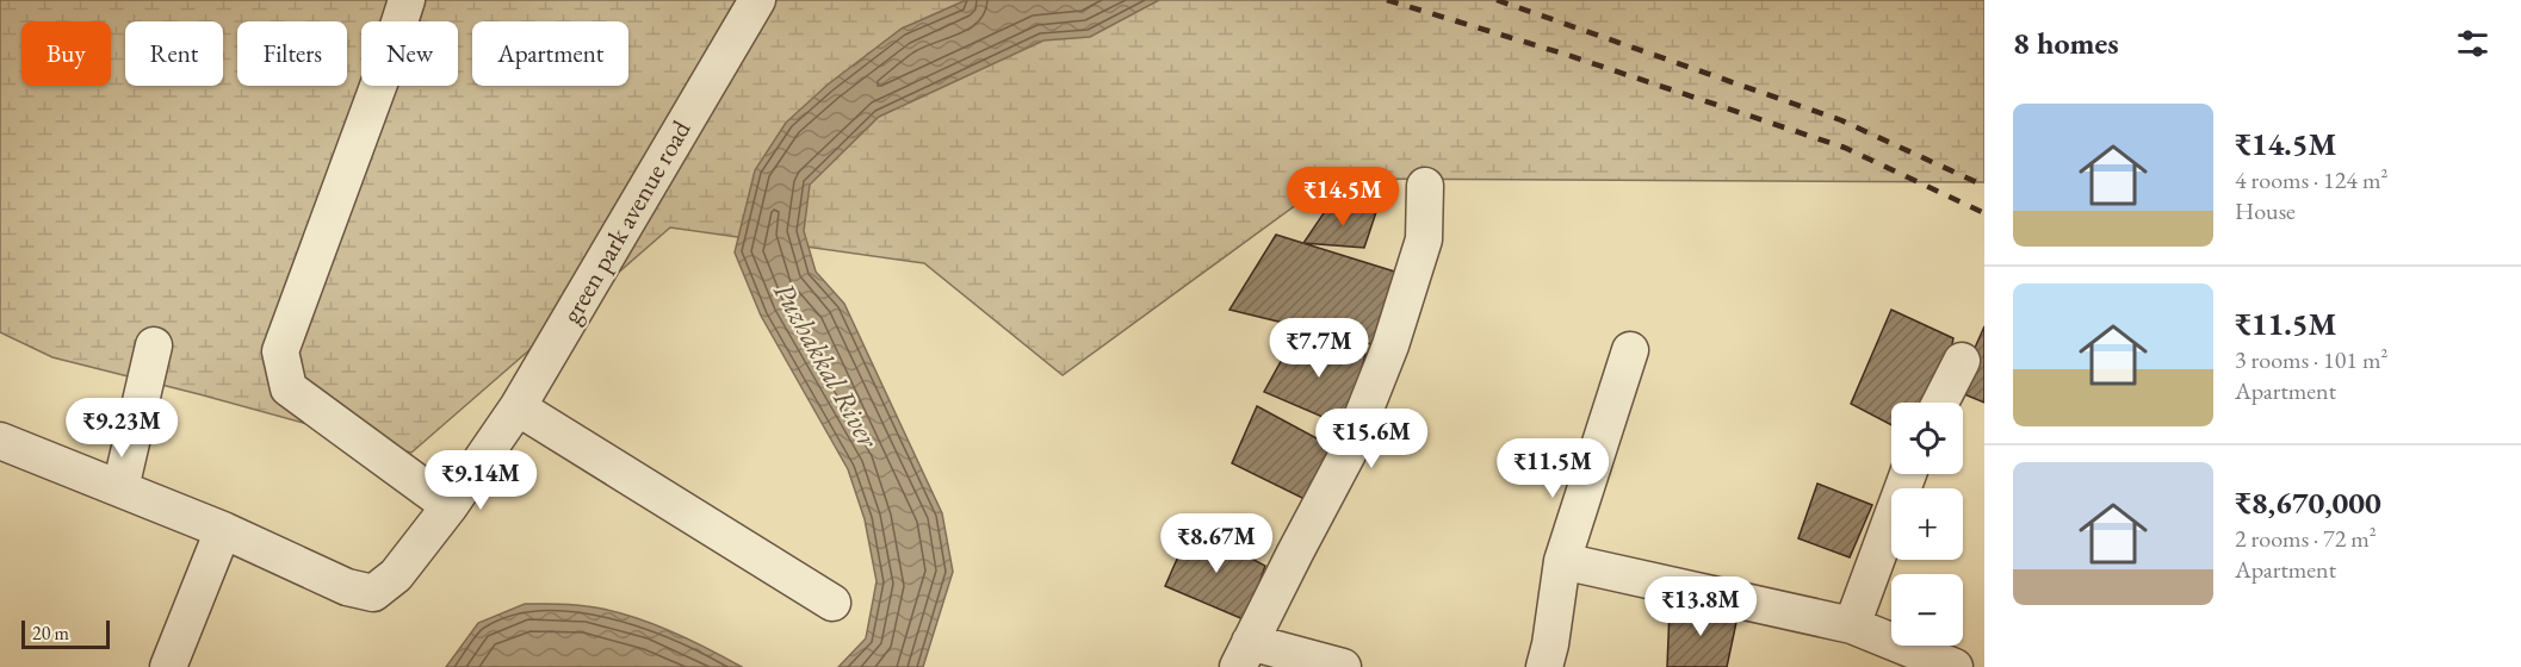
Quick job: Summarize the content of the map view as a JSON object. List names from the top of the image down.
{
  "streets": {
    "street": ["green park avenue road"]
  },
  "water": ["Puzhakkal River"],
  "scale_bar": "20 m",
  "page": {
    "heading": "8 homes",
    "chip": [
      "Buy",
      "Rent",
      "Filters",
      "New",
      "Apartment"
    ],
    "list": [
      {
        "name": "₹14.5M",
        "note": "4 rooms · 124 m² · House"
      },
      {
        "name": "₹11.5M",
        "note": "3 rooms · 101 m² · Apartment"
      },
      {
        "name": "₹8,670,000",
        "note": "2 rooms · 72 m² · Apartment"
      }
    ],
    "price": [
      "₹14.5M",
      "₹7.7M",
      "₹9.23M",
      "₹15.6M",
      "₹11.5M",
      "₹9.14M",
      "₹8.67M",
      "₹13.8M"
    ],
    "map_buttons": ["+", "−"],
    "scale": "20 m"
  }
}
